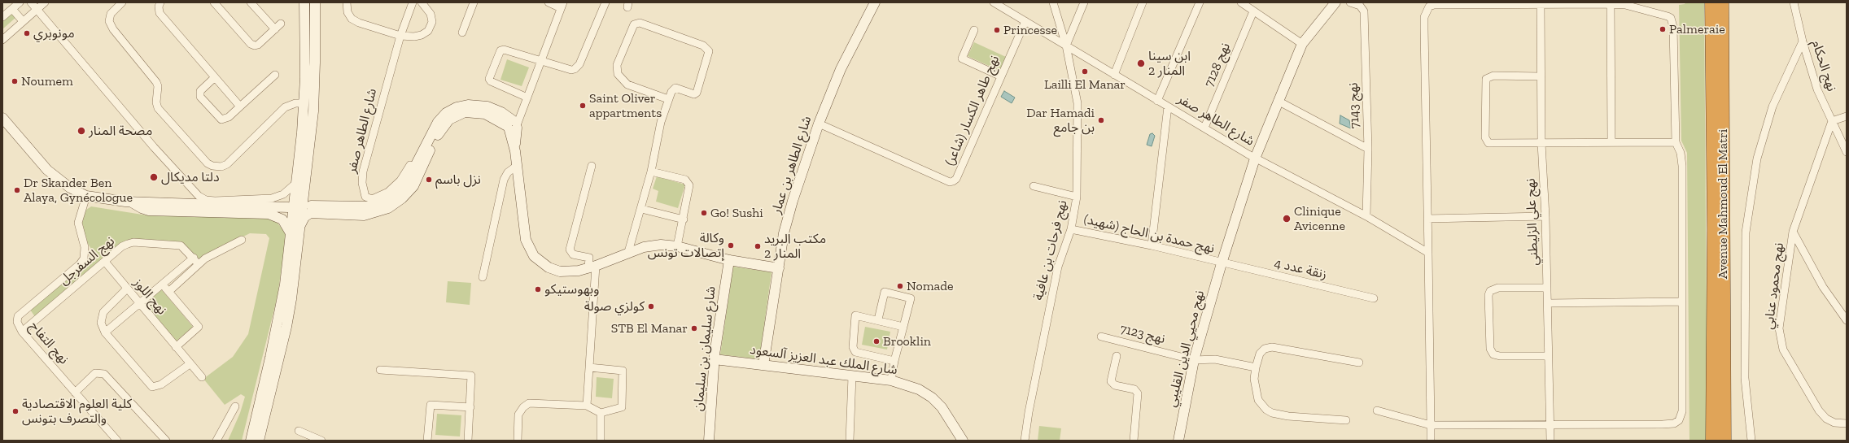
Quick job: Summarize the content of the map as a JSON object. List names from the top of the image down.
{
  "streets": {
    "highway": ["Avenue Mahmoud El Matri"],
    "street": [
      "نهج 7128",
      "نهج الحكام",
      "نهج 7143",
      "نهج طاهر الكسار (شاعر)",
      "شارع الطاهر صفر",
      "شارع الطاهر بن عمار",
      "نهج علي الزليطني",
      "نهج حمدة بن الحاج (شهيد)",
      "نهج فرحات بن عافية",
      "نهج السفرجل",
      "زنقة عدد 4",
      "نهج محمود عنابي",
      "نهج اللوز",
      "نهج 7123",
      "نهج التفاح",
      "شارع سليمان بن سليمان",
      "نهج محيي الدين القليبي",
      "شارع الملك عبد العزيز آلسعود"
    ]
  },
  "crossings": [
    ["نهج 7128", "شارع الطاهر صفر"],
    ["نهج الحكام", "نهج محمود عنابي"],
    ["نهج 7143", "شارع الطاهر صفر"],
    ["نهج طاهر الكسار (شاعر)", "شارع الطاهر صفر"],
    ["نهج طاهر الكسار (شاعر)", "شارع الطاهر بن عمار"],
    ["شارع الطاهر صفر", "نهج فرحات بن عافية"],
    ["شارع الطاهر صفر", "نهج محيي الدين القليبي"],
    ["شارع الطاهر بن عمار", "شارع الملك عبد العزيز آلسعود"],
    ["نهج حمدة بن الحاج (شهيد)", "نهج فرحات بن عافية"],
    ["نهج حمدة بن الحاج (شهيد)", "زنقة عدد 4"],
    ["نهج حمدة بن الحاج (شهيد)", "نهج محيي الدين القليبي"],
    ["نهج السفرجل", "نهج اللوز"],
    ["نهج السفرجل", "نهج التفاح"],
    ["زنقة عدد 4", "نهج محيي الدين القليبي"],
    ["نهج 7123", "نهج محيي الدين القليبي"],
    ["شارع سليمان بن سليمان", "شارع الملك عبد العزيز آلسعود"]
  ],
  "places": [
    "Palmeraie",
    "Princesse",
    "مونوبري",
    "ابن سينا المنار 2",
    "Lailli El Manar",
    "Noumem",
    "Saint Oliver appartments",
    "Dar Hamadi بن جامع",
    "مصحة المنار",
    "دلتا مديكال",
    "نزل باسم",
    "Dr Skander Ben Alaya, Gynécologue",
    "Go! Sushi",
    "Clinique Avicenne",
    "وكالة إتصالات تونس",
    "مكتب البريد المنار 2",
    "Nomade",
    "وبهوستيكو",
    "كولزي صولة",
    "STB El Manar",
    "Brooklin",
    "كلية العلوم الاقتصادية والتصرف بتونس"
  ]
}
